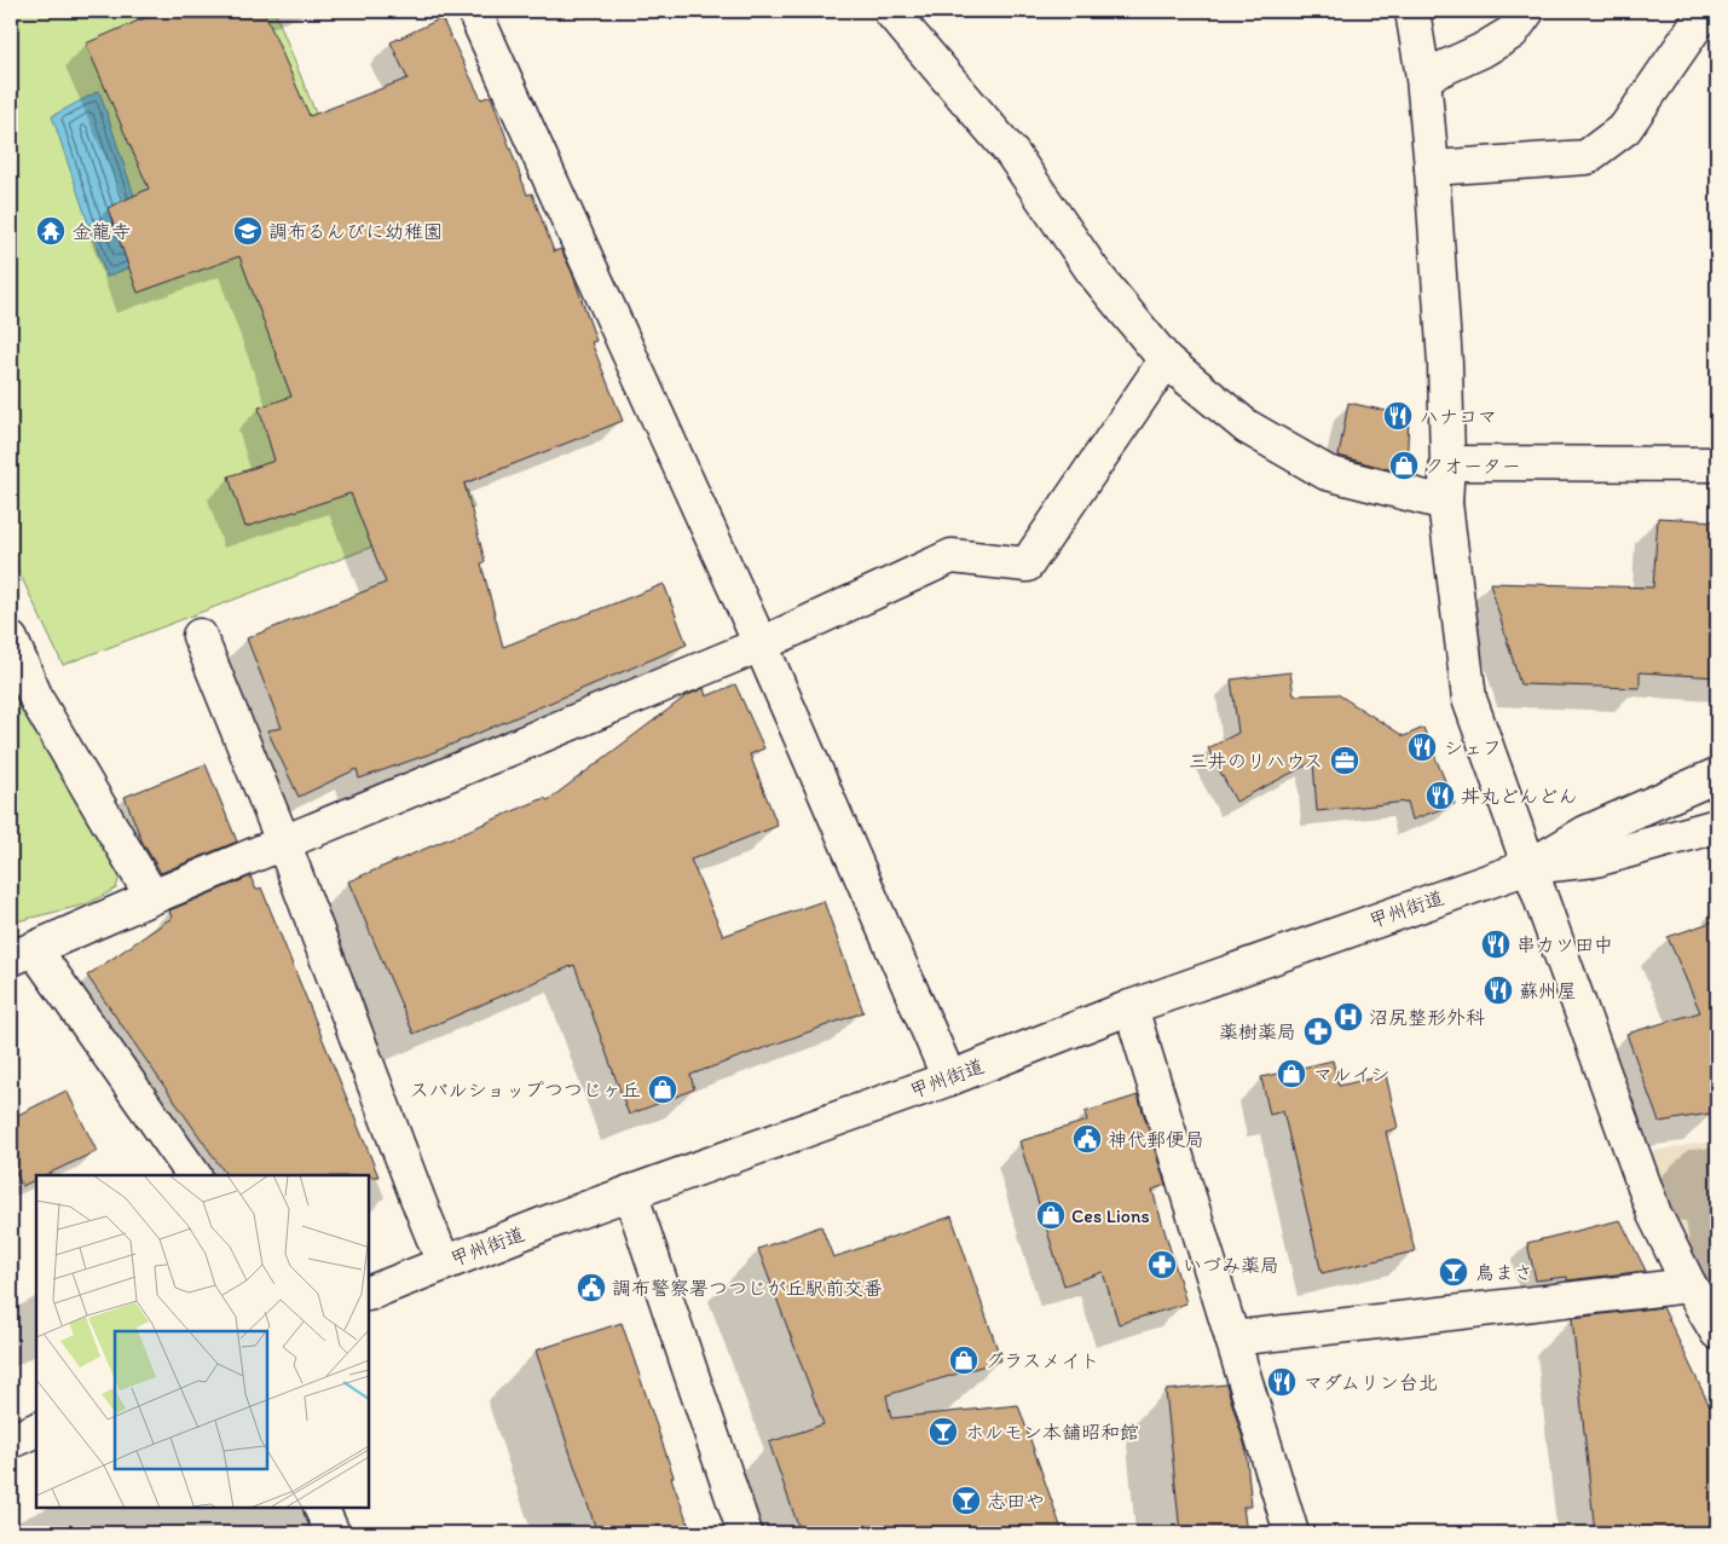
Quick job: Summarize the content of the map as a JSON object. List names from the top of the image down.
{
  "streets": {
    "main road": ["甲州街道"]
  },
  "places": {
    "temple": ["金龍寺"],
    "school or university": ["調布るんびに幼稚園"],
    "restaurant": [
      "ハナコマ",
      "シェフ",
      "丼丸どんどん",
      "串カツ田中",
      "蘇州屋",
      "マダムリン台北"
    ],
    "shop": [
      "クオーター",
      "マルイシ",
      "スバルショップつつじヶ丘",
      "Ces Lions",
      "グラスメイト"
    ],
    "office": ["三井のリハウス"],
    "hospital": ["沼尻整形外科"],
    "pharmacy": ["薬樹薬局", "いづみ薬局"],
    "public building": ["神代郵便局", "調布警察署つつじが丘駅前交番"],
    "bar": ["鳥まさ", "ホルモン本舗昭和館", "志田や"]
  }
}
